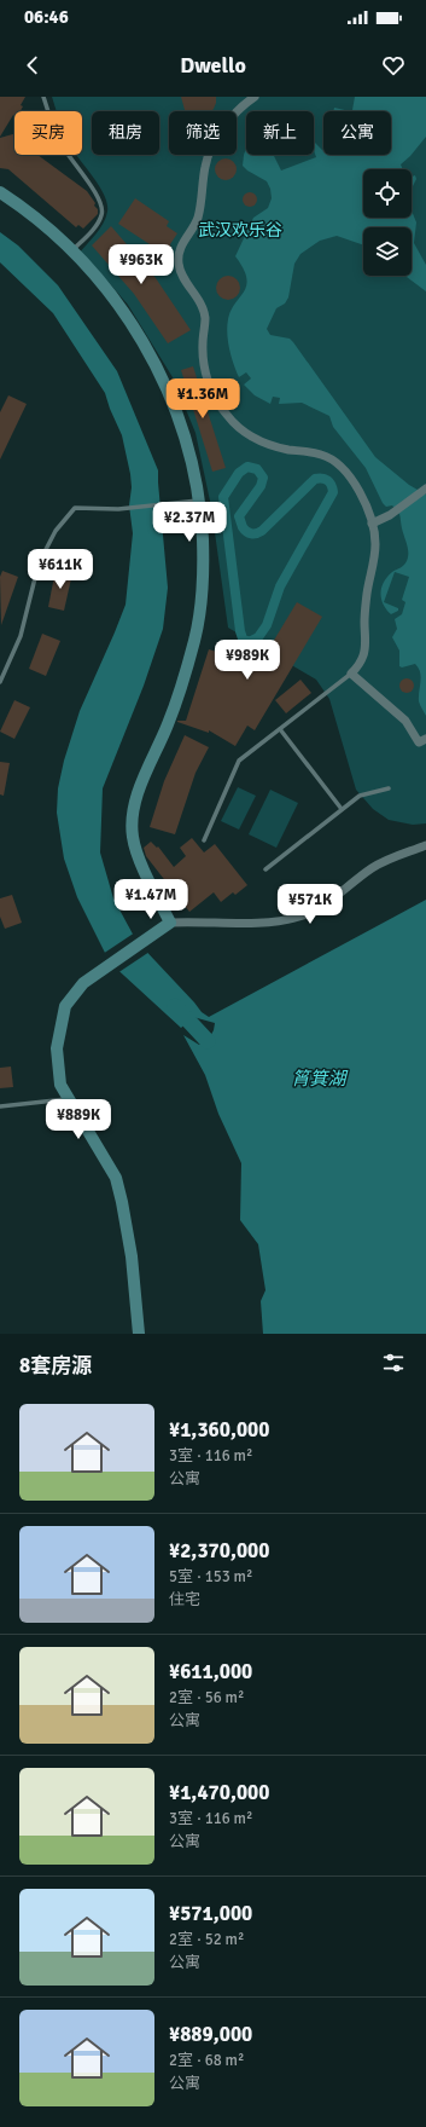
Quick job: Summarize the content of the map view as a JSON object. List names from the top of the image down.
{
  "water": ["筲箕湖"],
  "parks": ["武汉欢乐谷"],
  "page": {
    "status": "06:46",
    "header": "Dwello",
    "chip": [
      "买房",
      "租房",
      "筛选",
      "新上",
      "公寓"
    ],
    "price": [
      "¥963K",
      "¥1.36M",
      "¥2.37M",
      "¥611K",
      "¥989K",
      "¥1.47M",
      "¥571K",
      "¥889K"
    ],
    "heading": "8套房源",
    "list": [
      {
        "name": "¥1,360,000",
        "note": "3室 · 116 m² · 公寓"
      },
      {
        "name": "¥2,370,000",
        "note": "5室 · 153 m² · 住宅"
      },
      {
        "name": "¥611,000",
        "note": "2室 · 56 m² · 公寓"
      },
      {
        "name": "¥1,470,000",
        "note": "3室 · 116 m² · 公寓"
      },
      {
        "name": "¥571,000",
        "note": "2室 · 52 m² · 公寓"
      },
      {
        "name": "¥889,000",
        "note": "2室 · 68 m² · 公寓"
      }
    ]
  }
}
